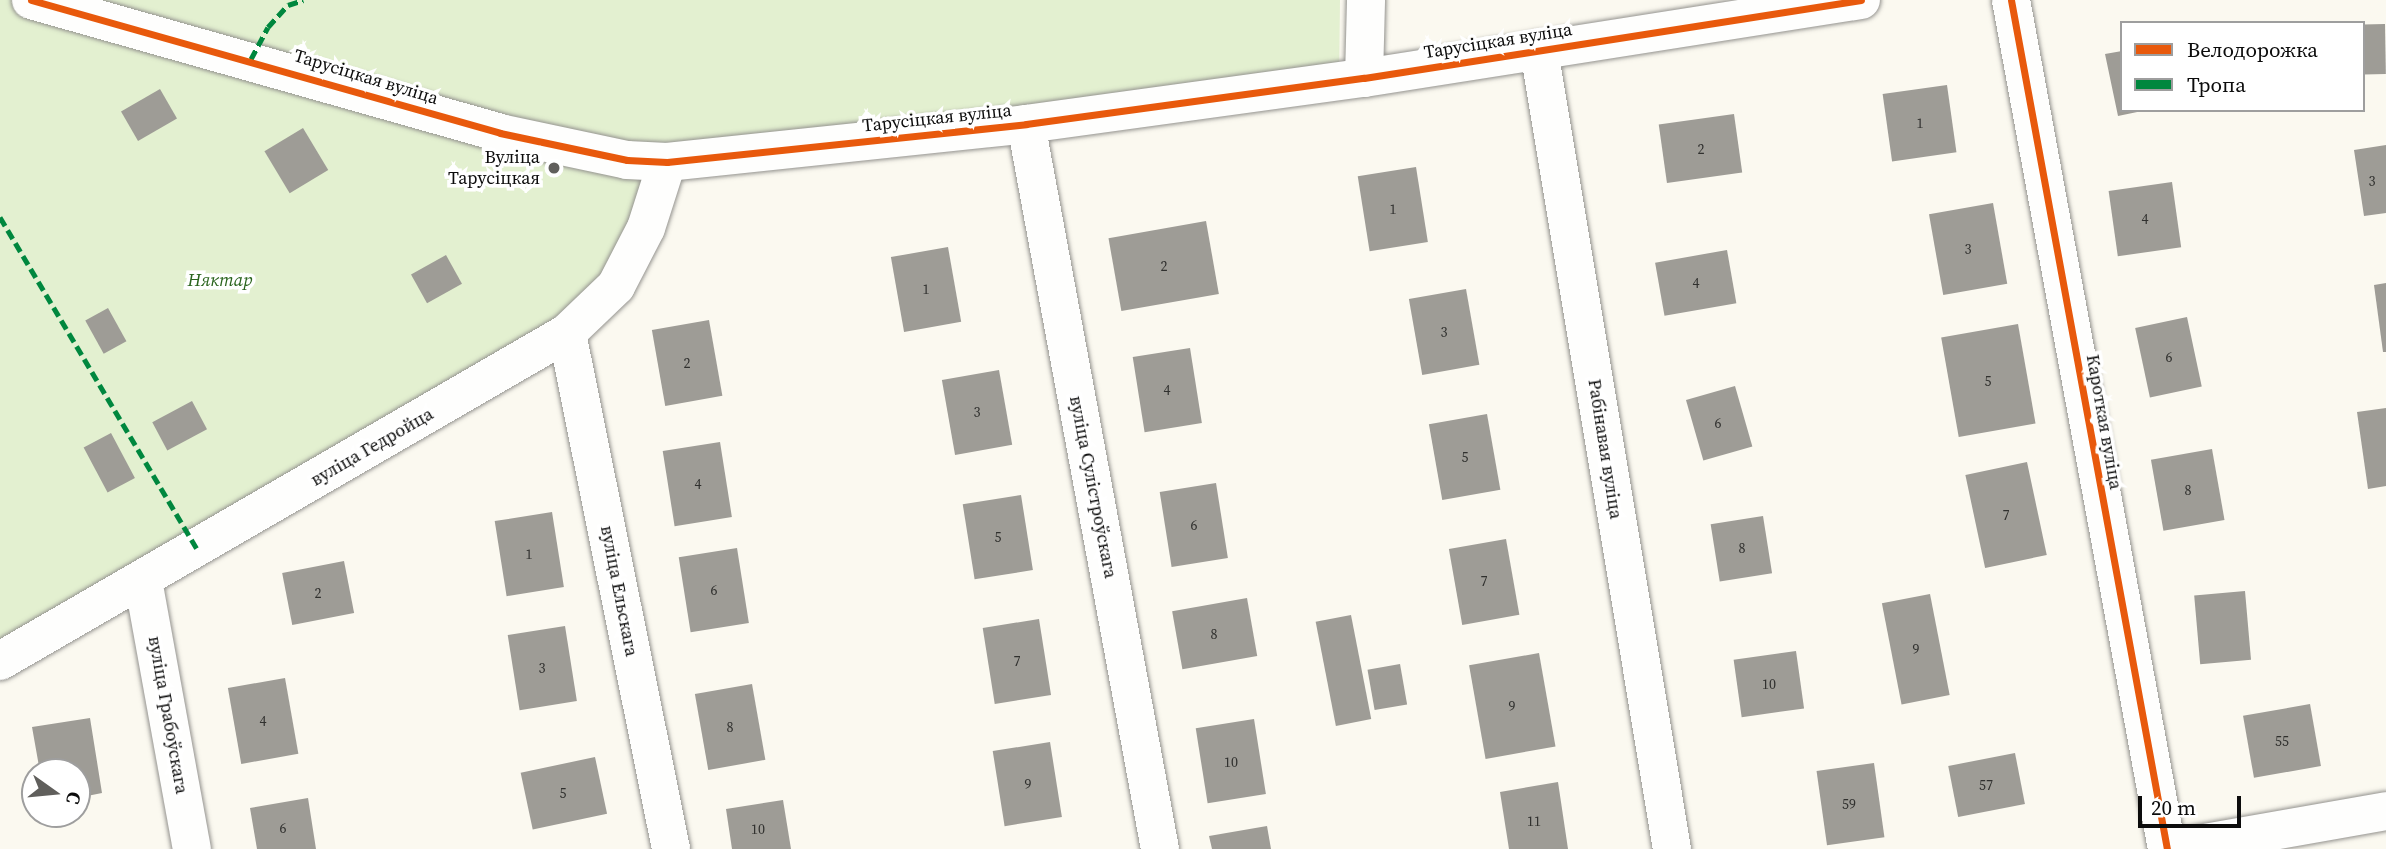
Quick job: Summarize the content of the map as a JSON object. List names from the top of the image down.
{
  "streets": {
    "street": [
      "Тарусіцкая вуліца",
      "Кароткая вуліца",
      "вуліца Гедройца",
      "Рабінавая вуліца",
      "вуліца Сулістроўскага",
      "вуліца Ельскага",
      "вуліца Грабоўскага"
    ]
  },
  "crossings": [
    ["Тарусіцкая вуліца", "вуліца Гедройца"],
    ["Тарусіцкая вуліца", "Рабінавая вуліца"],
    ["Тарусіцкая вуліца", "вуліца Сулістроўскага"],
    ["вуліца Гедройца", "вуліца Ельскага"],
    ["вуліца Гедройца", "вуліца Грабоўскага"]
  ],
  "parks": ["Няктар"],
  "places": ["Вуліца Тарусіцкая"],
  "house_numbers": [
    "1",
    "2",
    "3",
    "1",
    "4",
    "3",
    "2",
    "4",
    "1",
    "3",
    "6",
    "2",
    "5",
    "4",
    "3",
    "6",
    "5",
    "4",
    "8",
    "7",
    "6",
    "5",
    "8",
    "1",
    "7",
    "6",
    "2",
    "8",
    "9",
    "7",
    "3",
    "10",
    "9",
    "4",
    "8",
    "55",
    "10",
    "9",
    "57",
    "5",
    "59",
    "11",
    "6",
    "10"
  ],
  "legend": ["Велодорожка", "Тропа"],
  "scale_bar": "20 m",
  "north": "right"
}
